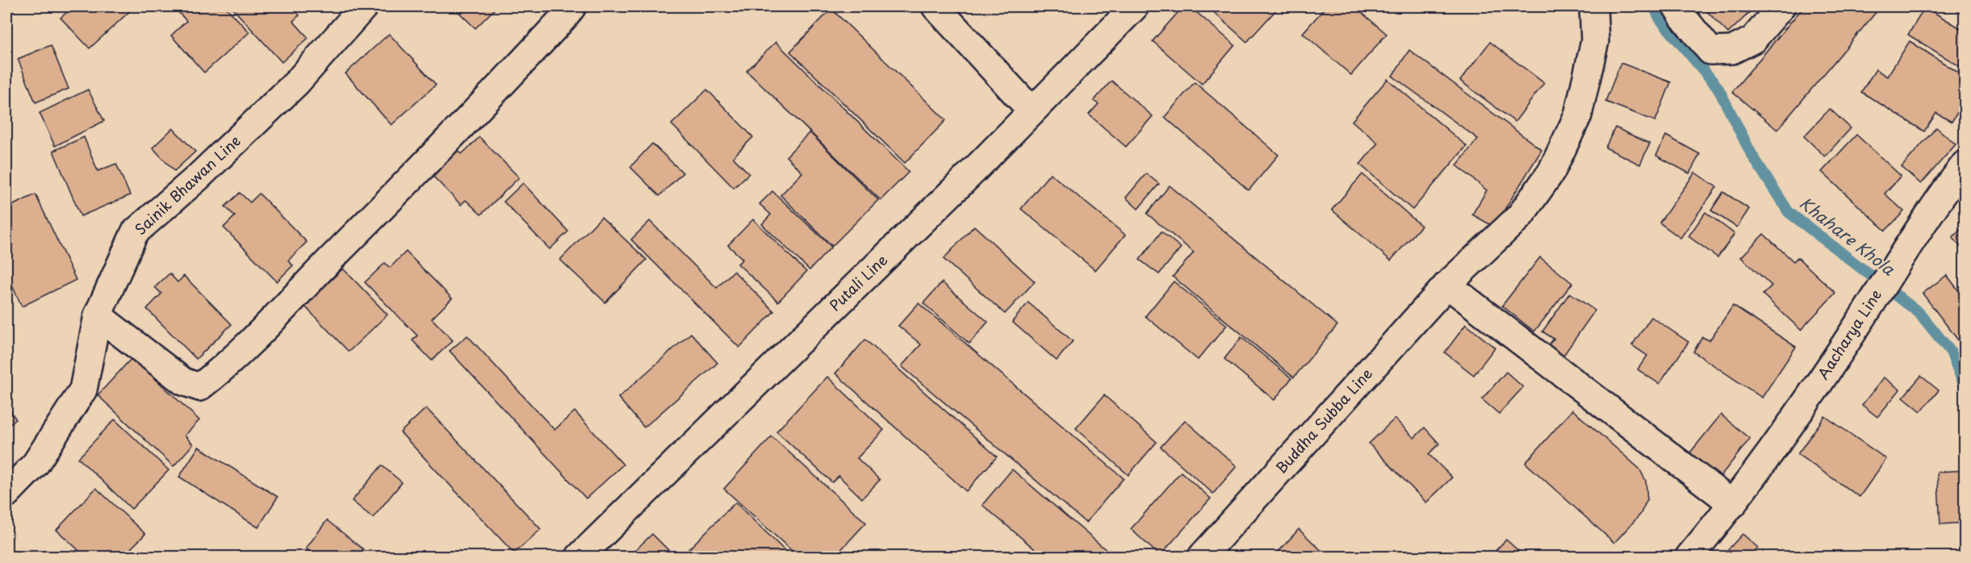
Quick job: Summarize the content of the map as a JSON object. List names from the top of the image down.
{
  "streets": {
    "street": [
      "Sainik Bhawan Line",
      "Putali Line",
      "Aacharya Line",
      "Buddha Subba Line"
    ]
  },
  "water": ["Khahare Khola"]
}
